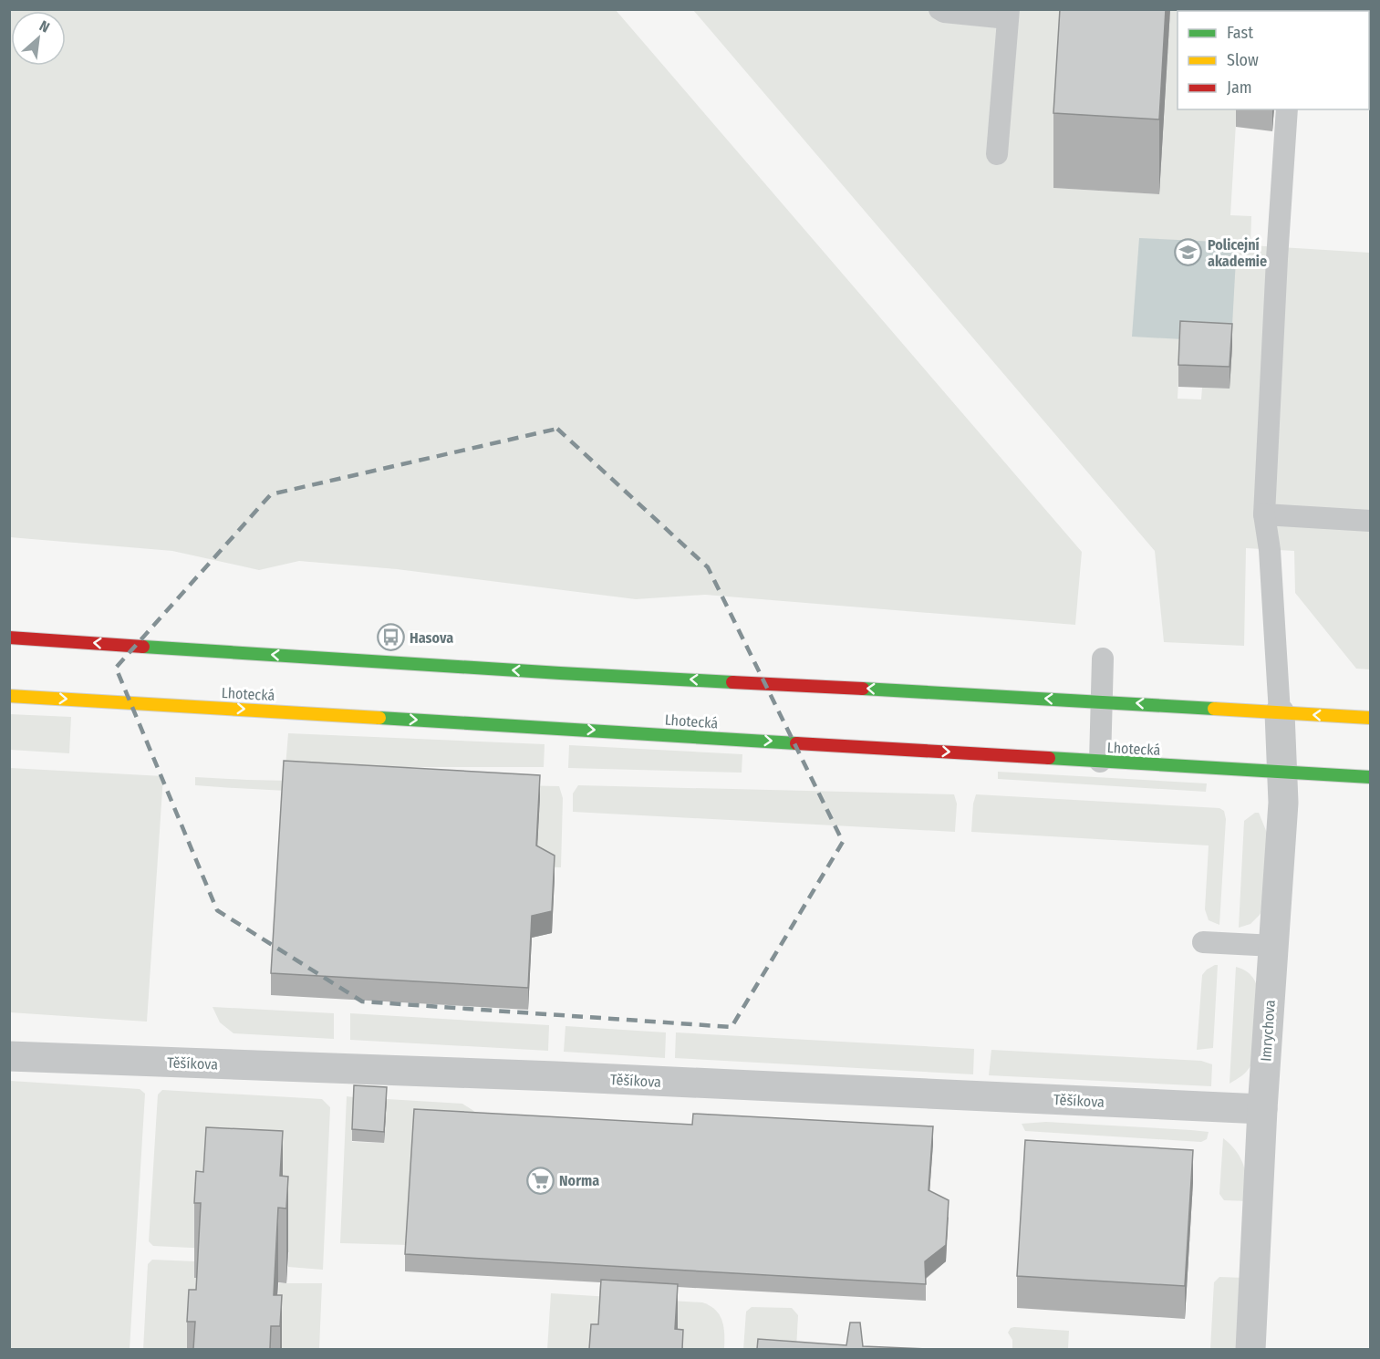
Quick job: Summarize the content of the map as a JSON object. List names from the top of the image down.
{
  "streets": {
    "street": ["Lhotecká", "Imrychova", "Těšíkova"]
  },
  "crossings": [
    ["Lhotecká", "Imrychova"],
    ["Imrychova", "Těšíkova"]
  ],
  "places": {
    "school or university": ["Policejní akademie"],
    "bus stop": ["Hasova"],
    "supermarket": ["Norma"]
  },
  "legend": ["Fast", "Slow", "Jam"],
  "north": "top right"
}
